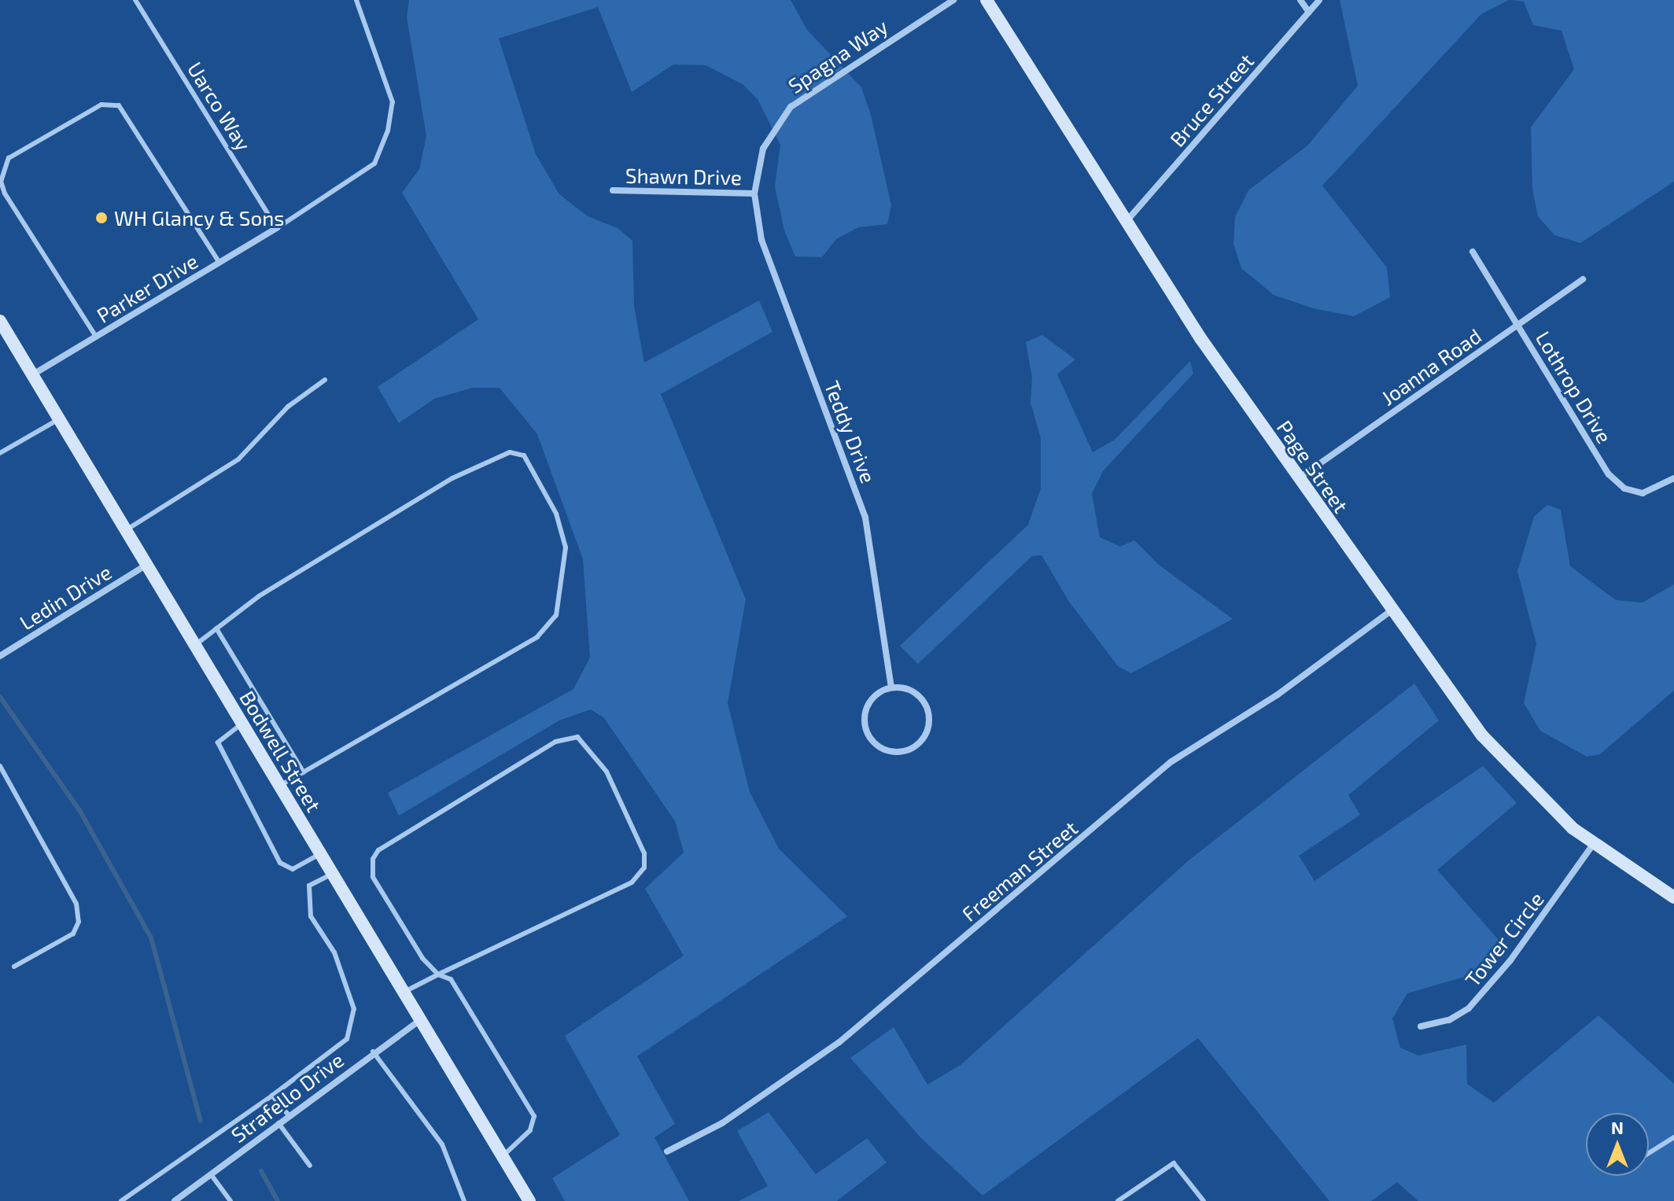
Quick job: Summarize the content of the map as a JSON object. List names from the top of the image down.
{
  "streets": {
    "main road": ["Page Street", "Bodwell Street"],
    "street": [
      "Spagna Way",
      "Bruce Street",
      "Shawn Drive",
      "Parker Drive",
      "Joanna Road",
      "Lothrop Drive",
      "Teddy Drive",
      "Ledin Drive",
      "Freeman Street",
      "Tower Circle",
      "Strafello Drive"
    ],
    "lane": ["Uarco Way"]
  },
  "crossings": [
    ["Spagna Way", "Shawn Drive"],
    ["Spagna Way", "Teddy Drive"],
    ["Bruce Street", "Page Street"],
    ["Uarco Way", "Parker Drive"],
    ["Shawn Drive", "Teddy Drive"],
    ["Parker Drive", "Bodwell Street"],
    ["Joanna Road", "Lothrop Drive"],
    ["Joanna Road", "Page Street"],
    ["Page Street", "Freeman Street"],
    ["Page Street", "Tower Circle"],
    ["Ledin Drive", "Bodwell Street"],
    ["Bodwell Street", "Strafello Drive"]
  ],
  "places": ["WH Glancy & Sons"],
  "north": "top"
}
